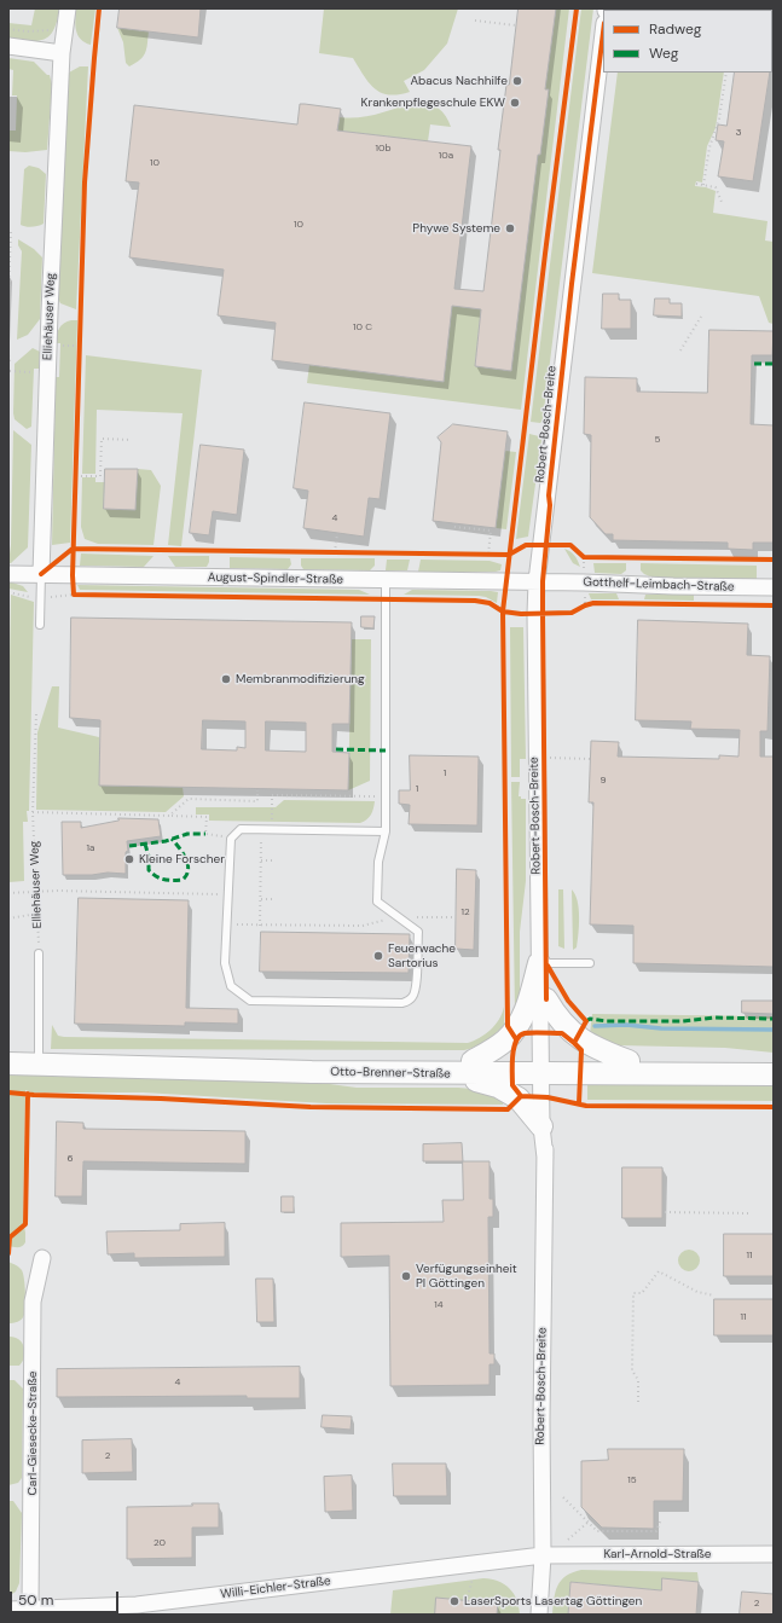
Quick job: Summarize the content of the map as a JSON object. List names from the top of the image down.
{
  "streets": {
    "main road": ["Otto-Brenner-Straße"],
    "street": [
      "Elliehäuser Weg",
      "Robert-Bosch-Breite",
      "August-Spindler-Straße",
      "Gotthelf-Leimbach-Straße",
      "Carl-Giesecke-Straße",
      "Karl-Arnold-Straße",
      "Willi-Eichler-Straße"
    ]
  },
  "crossings": [
    ["Elliehäuser Weg", "August-Spindler-Straße"],
    ["Robert-Bosch-Breite", "August-Spindler-Straße"],
    ["Robert-Bosch-Breite", "Gotthelf-Leimbach-Straße"],
    ["Robert-Bosch-Breite", "Otto-Brenner-Straße"],
    ["Robert-Bosch-Breite", "Karl-Arnold-Straße"],
    ["Robert-Bosch-Breite", "Willi-Eichler-Straße"],
    ["August-Spindler-Straße", "Gotthelf-Leimbach-Straße"],
    ["Carl-Giesecke-Straße", "Willi-Eichler-Straße"],
    ["Karl-Arnold-Straße", "Willi-Eichler-Straße"]
  ],
  "places": [
    "Abacus Nachhilfe",
    "Krankenpflegeschule EKW",
    "Phywe Systeme",
    "Membranmodifizierung",
    "Kleine Forscher",
    "Feuerwache Sartorius",
    "Verfügungseinheit PI Göttingen",
    "LaserSports Lasertag Göttingen"
  ],
  "house_numbers": [
    "3",
    "10b",
    "10a",
    "10",
    "10",
    "10 C",
    "5",
    "4",
    "1",
    "9",
    "1",
    "1a",
    "12",
    "6",
    "11",
    "14",
    "11",
    "4",
    "2",
    "15",
    "20",
    "2"
  ],
  "legend": ["Radweg", "Weg"],
  "scale_bar": "50 m"
}
